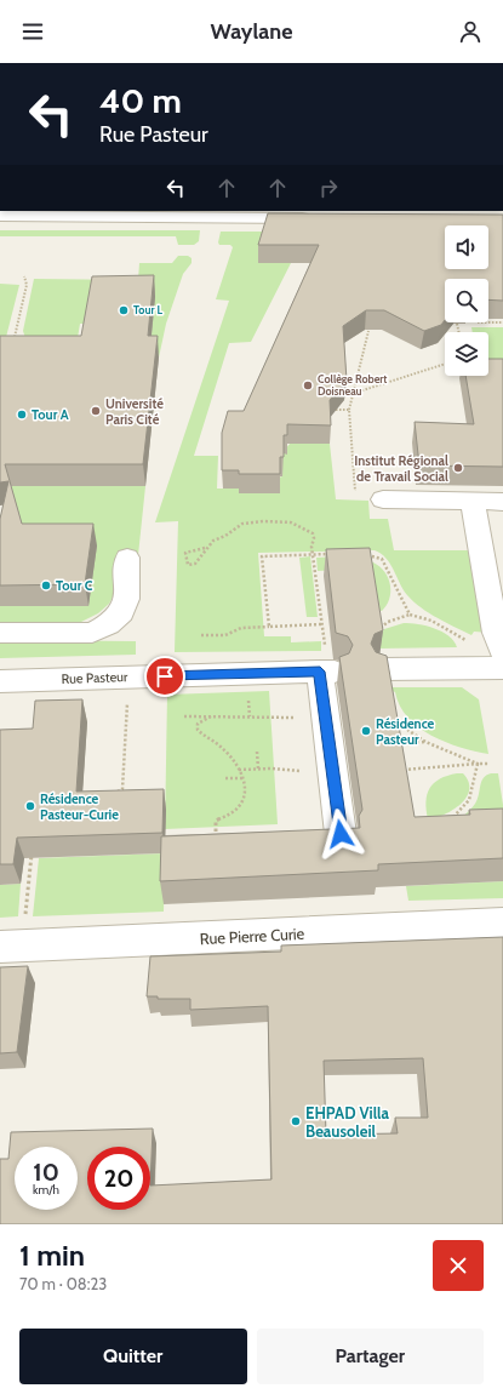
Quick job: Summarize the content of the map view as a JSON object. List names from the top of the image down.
{
  "streets": {
    "street": ["Rue Pasteur", "Rue Pierre Curie"]
  },
  "places": [
    "Tour L",
    "Collège Robert Doisneau",
    "Université Paris Cité",
    "Tour A",
    "Institut Régional de Travail Social",
    "Tour C",
    "Résidence Pasteur",
    "Résidence Pasteur-Curie",
    "EHPAD Villa Beausoleil"
  ],
  "page": {
    "header": "Waylane",
    "turn": ["40 m", "Rue Pasteur"],
    "speed": "10 km/h",
    "limit": "20",
    "heading": ["1 min", "70 m · 08:23"],
    "buttons": ["Quitter", "Partager"]
  }
}
